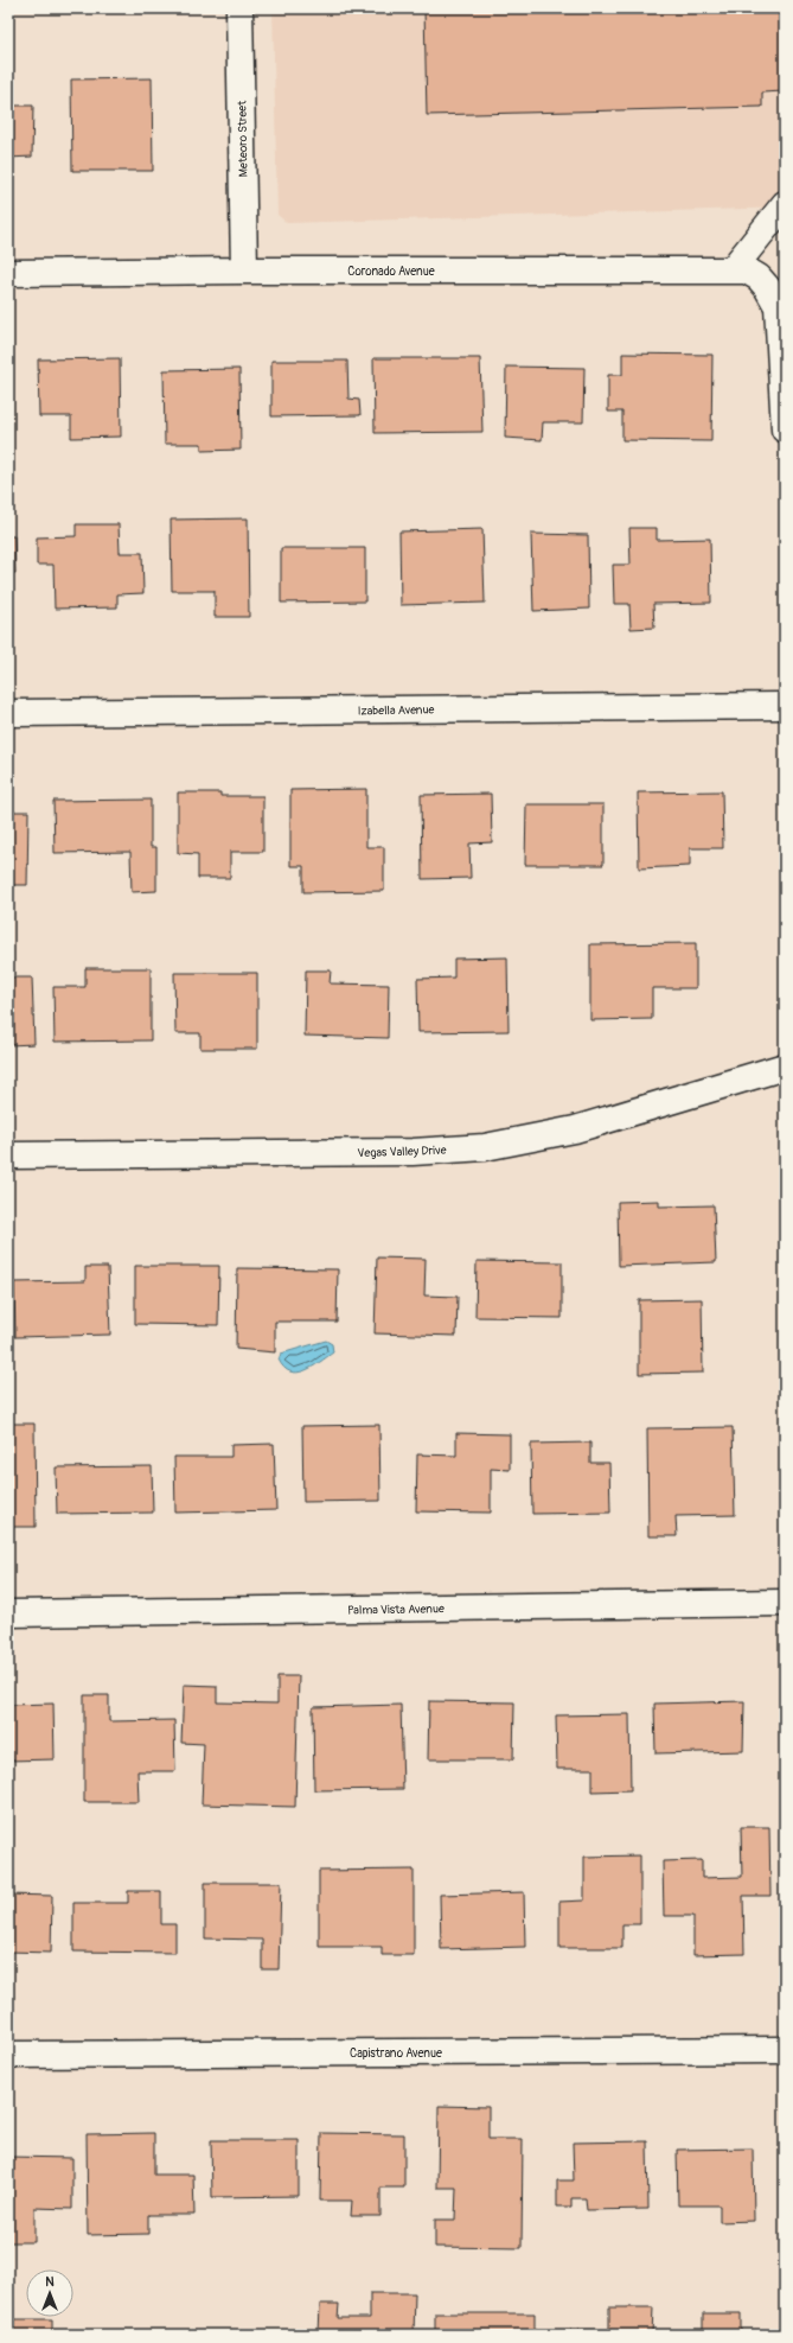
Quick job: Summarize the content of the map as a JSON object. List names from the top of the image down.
{
  "streets": {
    "street": [
      "Meteoro Street",
      "Coronado Avenue",
      "Izabella Avenue",
      "Vegas Valley Drive",
      "Palma Vista Avenue",
      "Capistrano Avenue"
    ]
  },
  "crossings": [
    ["Meteoro Street", "Coronado Avenue"]
  ],
  "north": "top"
}
